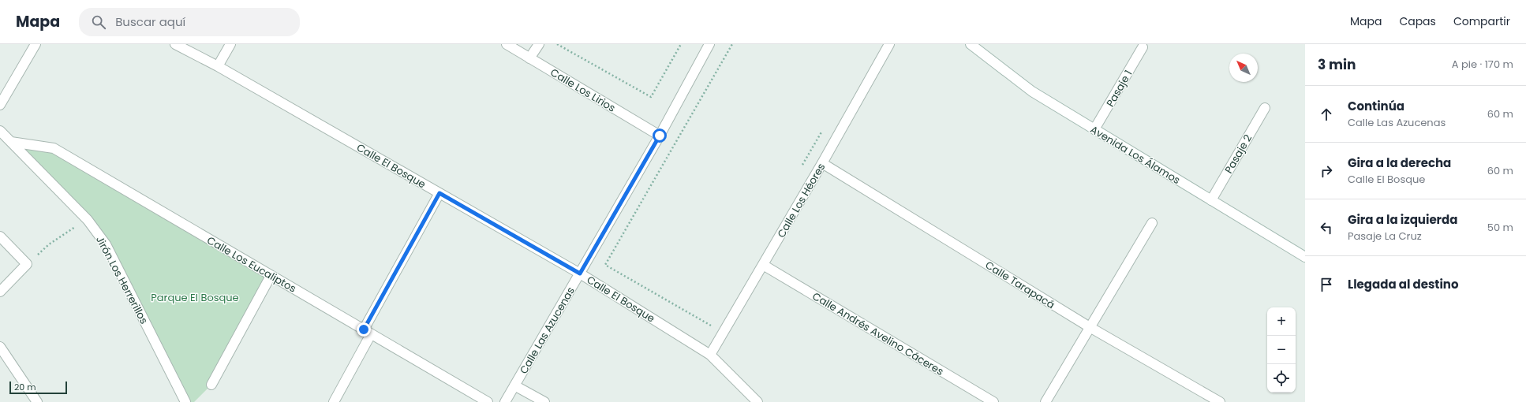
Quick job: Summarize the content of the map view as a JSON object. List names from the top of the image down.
{
  "streets": {
    "street": [
      "Pasaje 1",
      "Calle Los Lirios",
      "Pasaje 2",
      "Avenida Los Álamos",
      "Calle El Bosque",
      "Calle Los Héores",
      "Calle Los Eucaliptos",
      "Jirón Los Herrerillos",
      "Calle Tarapacá",
      "Calle Las Azucenas",
      "Calle Andrés Avelino Cáceres"
    ]
  },
  "crossings": [
    ["Pasaje 1", "Avenida Los Álamos"],
    ["Calle Los Lirios", "Calle Las Azucenas"],
    ["Pasaje 2", "Avenida Los Álamos"],
    ["Calle El Bosque", "Calle Los Héores"],
    ["Calle El Bosque", "Calle Las Azucenas"],
    ["Calle Los Héores", "Calle Tarapacá"],
    ["Calle Los Héores", "Calle Andrés Avelino Cáceres"],
    ["Calle Los Eucaliptos", "Jirón Los Herrerillos"]
  ],
  "parks": ["Parque El Bosque"],
  "scale_bar": "20 m",
  "north": "top left",
  "page": {
    "header": "Mapa",
    "search": "Buscar aquí",
    "nav": ["Mapa", "Capas", "Compartir"],
    "heading": ["3 min", "A pie · 170 m"],
    "list": [
      ["Continúa", "Calle Las Azucenas", "60 m"],
      ["Gira a la derecha", "Calle El Bosque", "60 m"],
      ["Gira a la izquierda", "Pasaje La Cruz", "50 m"],
      "Llegada al destino"
    ],
    "map_buttons": ["+", "−"],
    "scale": "20 m"
  }
}
